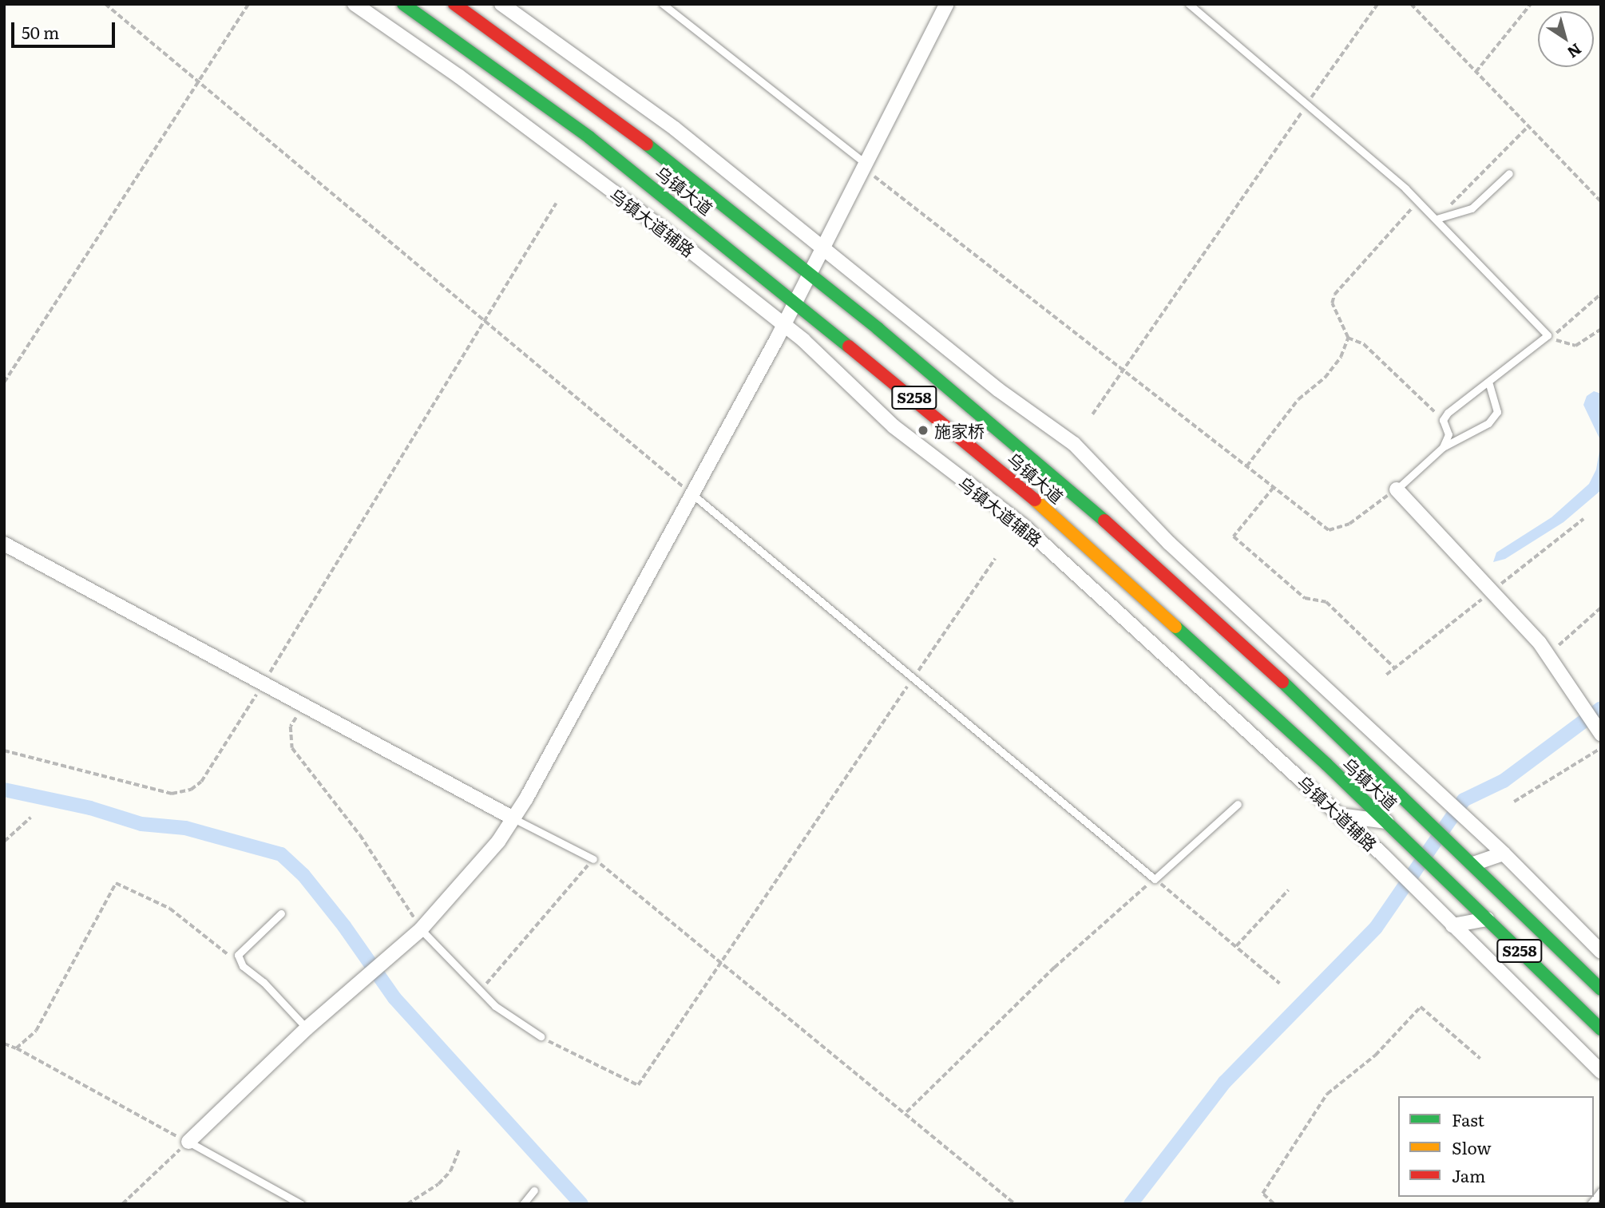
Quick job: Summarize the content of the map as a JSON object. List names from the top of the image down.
{
  "streets": {
    "main road": ["乌镇大道", "S258"],
    "street": ["乌镇大道辅路"]
  },
  "places": ["施家桥"],
  "legend": ["Fast", "Slow", "Jam"],
  "scale_bar": "50 m",
  "north": "bottom right"
}
